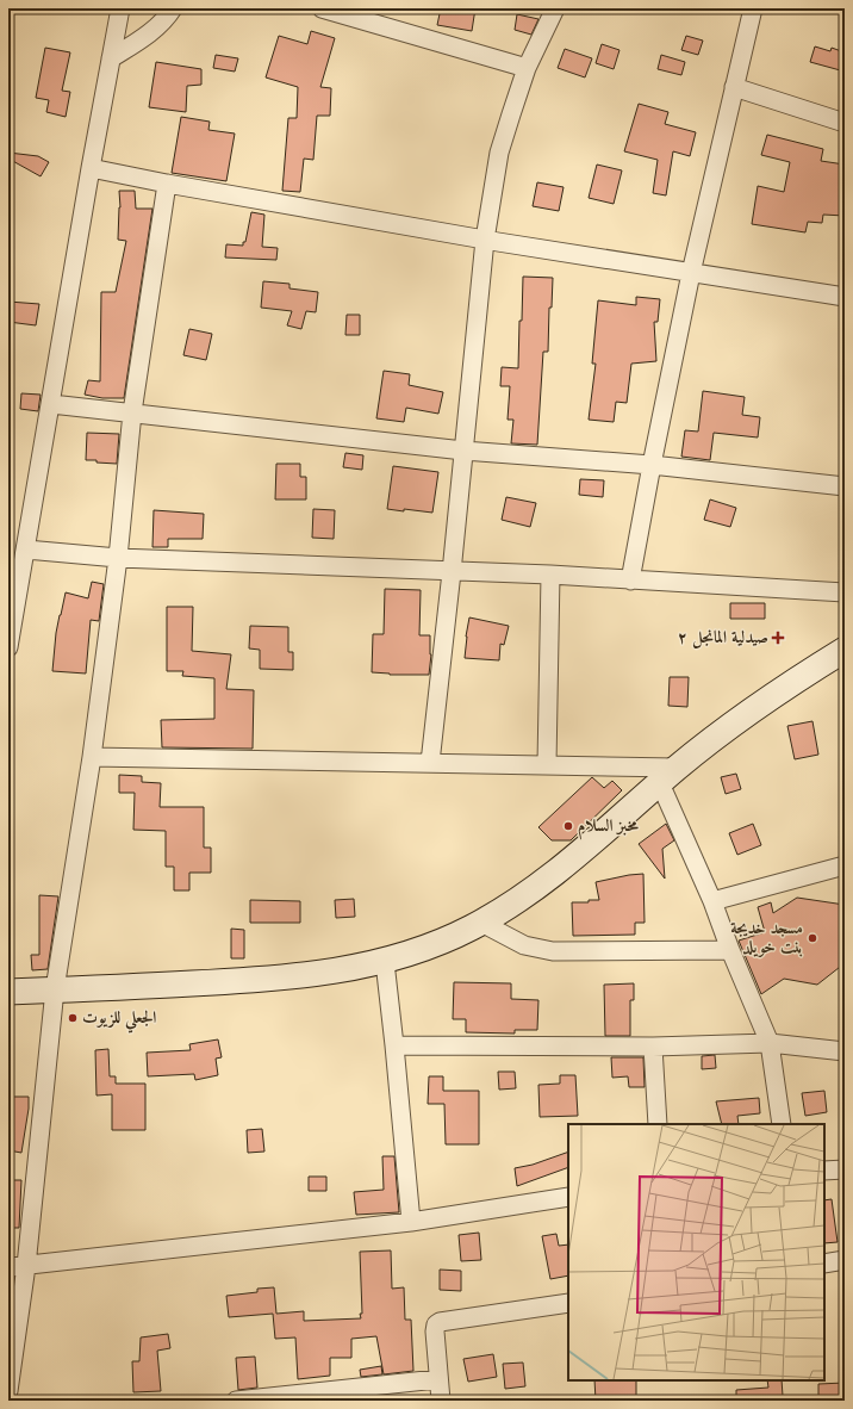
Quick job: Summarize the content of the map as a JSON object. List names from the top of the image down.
{
  "places": {
    "health": ["صيدلية المانجل ٢"],
    "other": ["مخبز السلام", "مسجد خديجة بنت خويلد", "الجعلي للزيوت"]
  }
}
